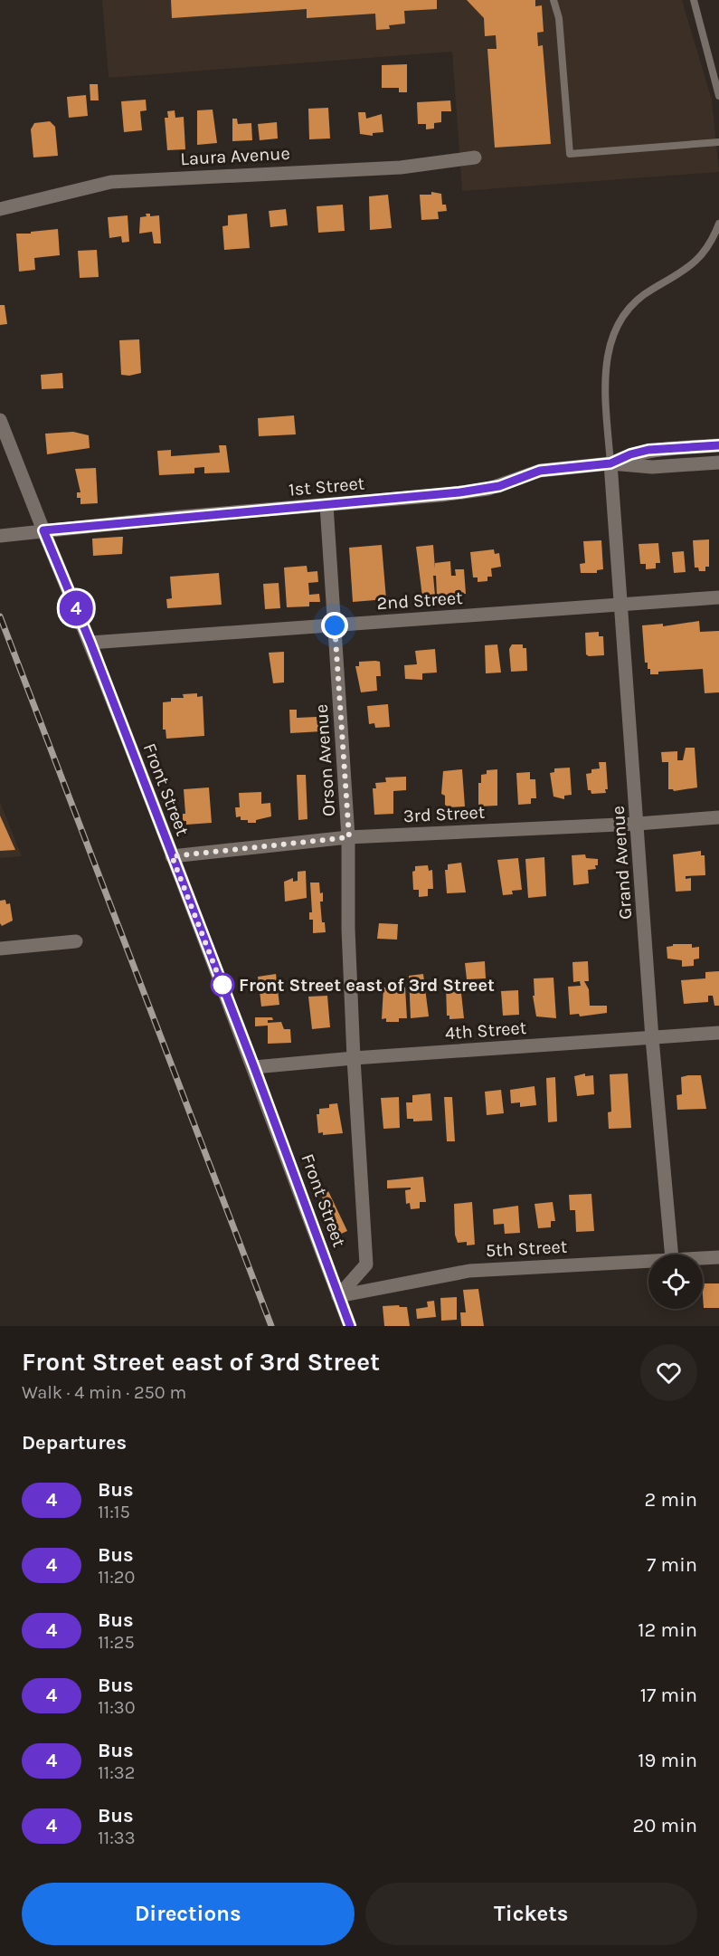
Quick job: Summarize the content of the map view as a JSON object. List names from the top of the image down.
{
  "streets": {
    "street": [
      "Laura Avenue",
      "1st Street",
      "2nd Street",
      "Orson Avenue",
      "Front Street",
      "3rd Street",
      "Grand Avenue",
      "4th Street",
      "5th Street"
    ]
  },
  "crossings": [
    ["1st Street", "Orson Avenue"],
    ["1st Street", "Front Street"],
    ["1st Street", "Grand Avenue"],
    ["2nd Street", "Orson Avenue"],
    ["2nd Street", "Front Street"],
    ["2nd Street", "Grand Avenue"],
    ["Orson Avenue", "Front Street"],
    ["Orson Avenue", "3rd Street"],
    ["Orson Avenue", "4th Street"],
    ["Orson Avenue", "5th Street"],
    ["Front Street", "3rd Street"],
    ["Front Street", "4th Street"],
    ["Front Street", "5th Street"],
    ["3rd Street", "Grand Avenue"],
    ["Grand Avenue", "4th Street"]
  ],
  "places": ["Front Street east of 3rd Street"],
  "lines": ["bus line 4"],
  "page": {
    "on_map": "4",
    "heading": [
      ["Front Street east of 3rd Street", "Walk · 4 min · 250 m"],
      "Departures"
    ],
    "list": [
      {
        "mark": "4",
        "name": "Bus",
        "note": "11:15",
        "value": "2 min"
      },
      {
        "mark": "4",
        "name": "Bus",
        "note": "11:20",
        "value": "7 min"
      },
      {
        "mark": "4",
        "name": "Bus",
        "note": "11:25",
        "value": "12 min"
      },
      {
        "mark": "4",
        "name": "Bus",
        "note": "11:30",
        "value": "17 min"
      },
      {
        "mark": "4",
        "name": "Bus",
        "note": "11:32",
        "value": "19 min"
      },
      {
        "mark": "4",
        "name": "Bus",
        "note": "11:33",
        "value": "20 min"
      }
    ],
    "buttons": ["Directions", "Tickets"]
  }
}
